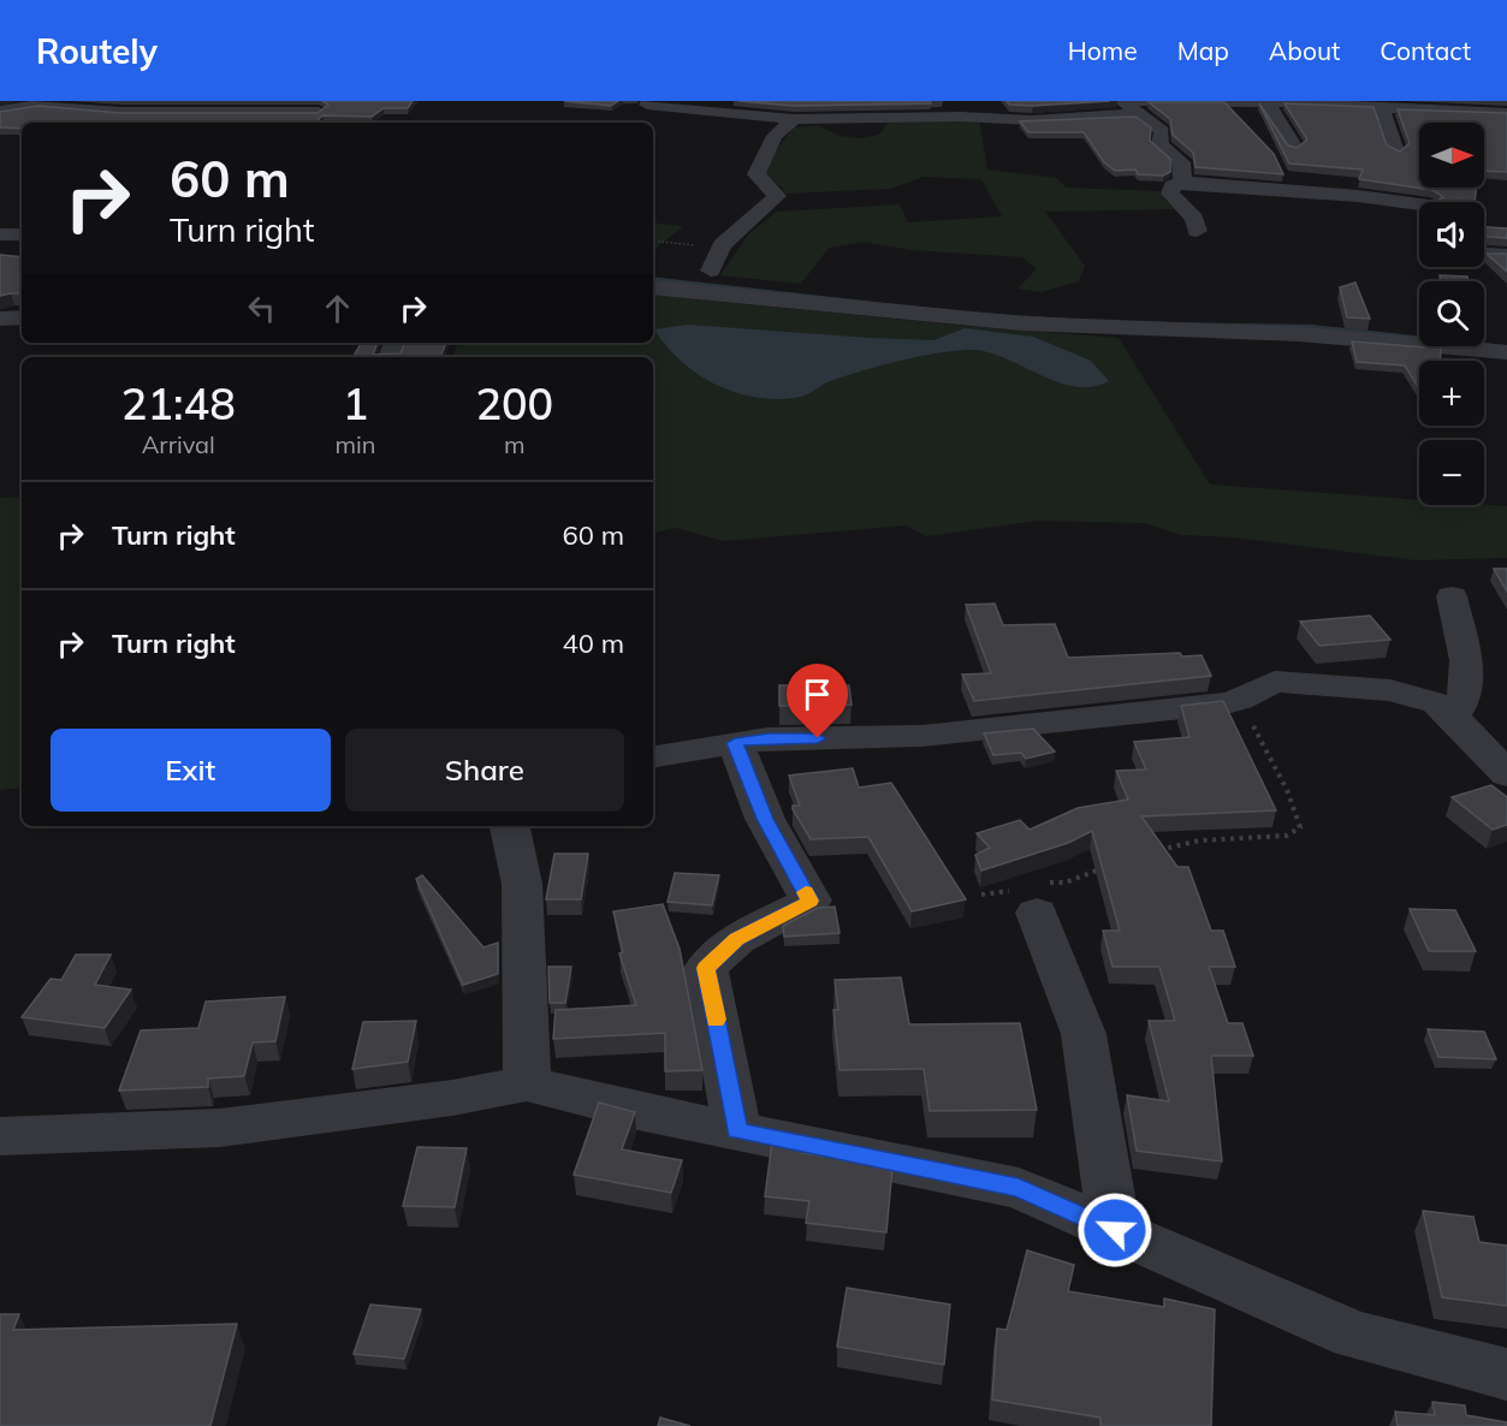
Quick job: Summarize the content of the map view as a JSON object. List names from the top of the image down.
{
  "north": "right",
  "page": {
    "header": "Routely",
    "nav": [
      "Home",
      "Map",
      "About",
      "Contact"
    ],
    "map_buttons": ["+", "−"],
    "turn": ["60 m", "Turn right"],
    "eta": [
      "21:48",
      "Arrival",
      "1",
      "min",
      "200",
      "m"
    ],
    "list": [
      {
        "name": "Turn right",
        "value": "60 m"
      },
      {
        "name": "Turn right",
        "value": "40 m"
      }
    ],
    "buttons": ["Exit", "Share"]
  }
}
